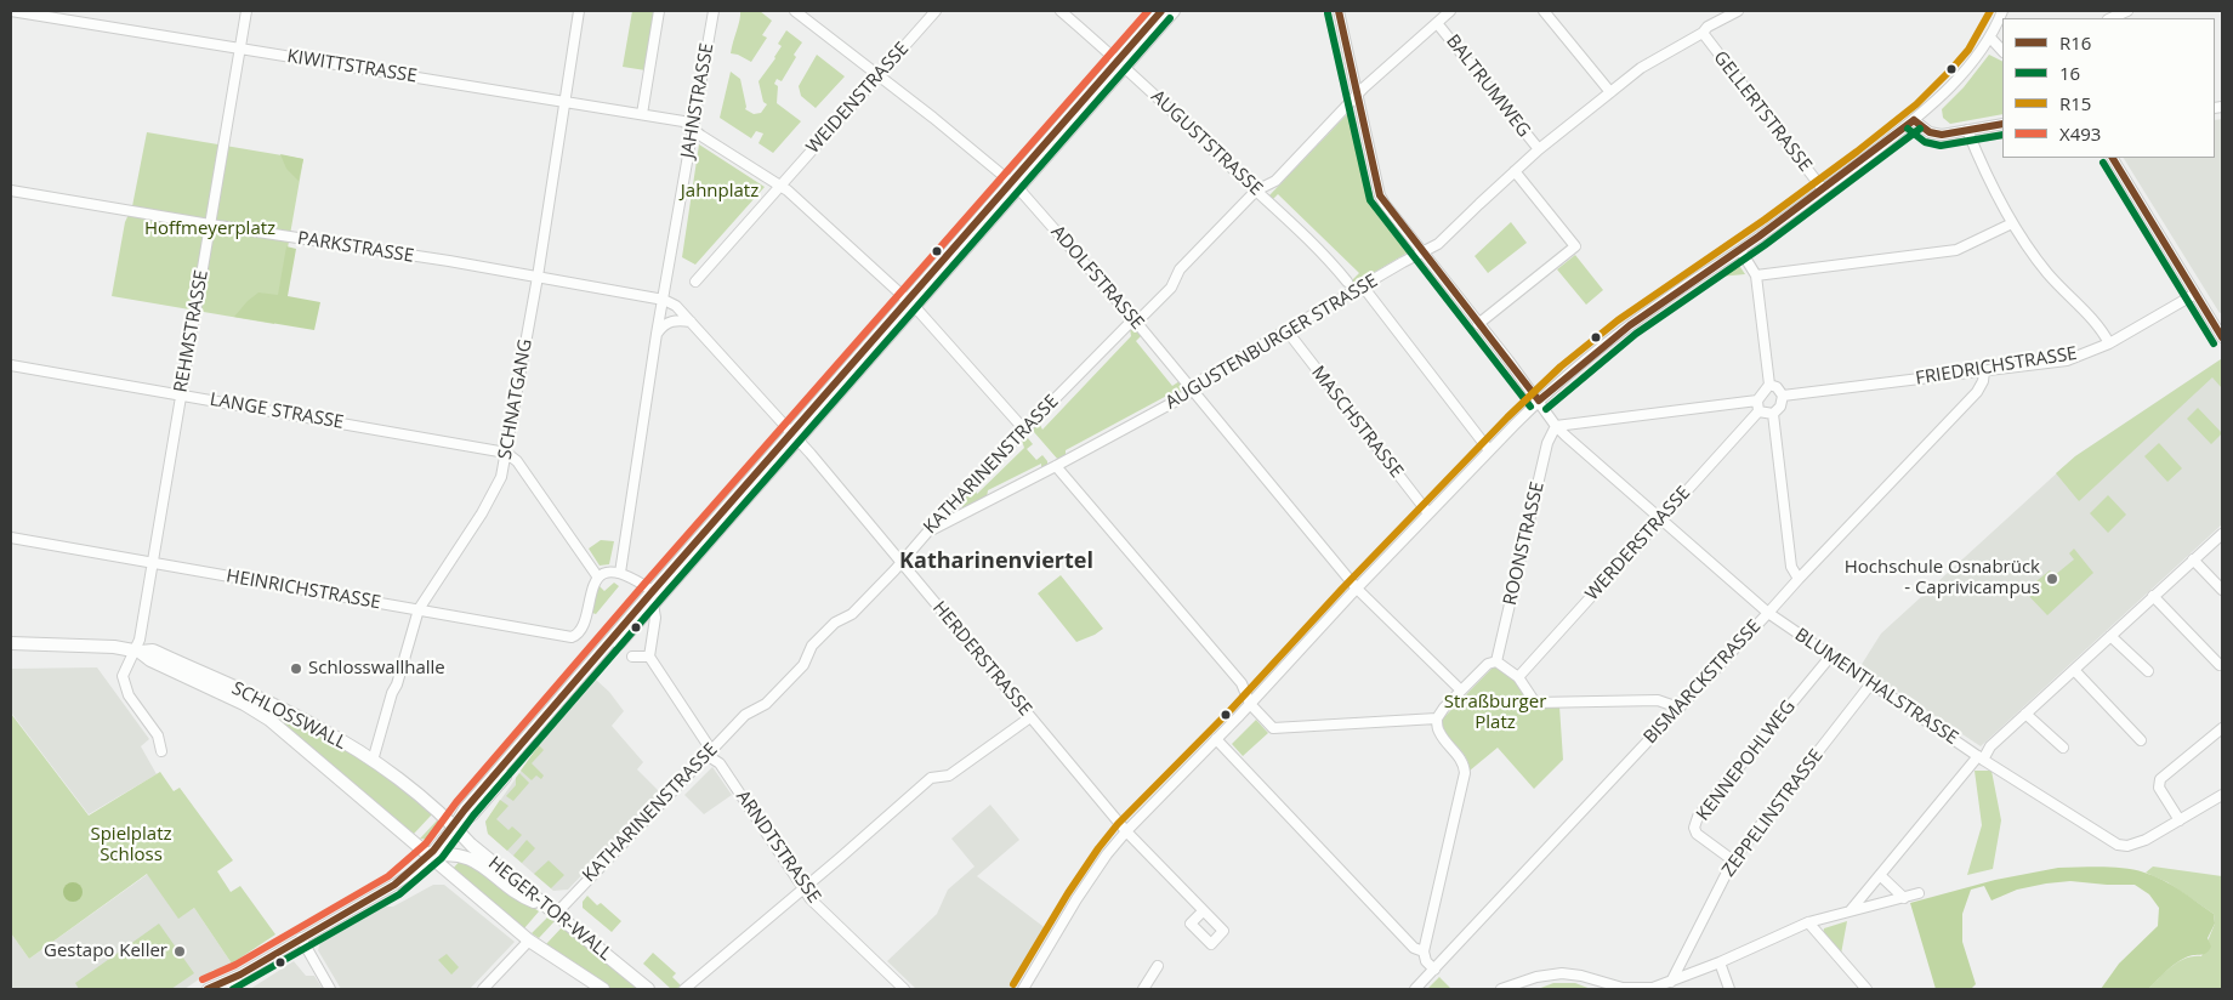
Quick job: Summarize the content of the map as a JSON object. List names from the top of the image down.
{
  "streets": {
    "main road": ["SCHLOSSWALL", "HEGER-TOR-WALL"],
    "street": [
      "KIWITTSTRASSE",
      "BALTRUMWEG",
      "WEIDENSTRASSE",
      "JAHNSTRASSE",
      "GELLERTSTRASSE",
      "AUGUSTSTRASSE",
      "PARKSTRASSE",
      "ADOLFSTRASSE",
      "REHMSTRASSE",
      "AUGUSTENBURGER STRASSE",
      "FRIEDRICHSTRASSE",
      "SCHNATGANG",
      "LANGE STRASSE",
      "MASCHSTRASSE",
      "KATHARINENSTRASSE",
      "ROONSTRASSE",
      "WERDERSTRASSE",
      "HEINRICHSTRASSE",
      "HERDERSTRASSE",
      "BISMARCKSTRASSE",
      "BLUMENTHALSTRASSE",
      "KENNEPOHLWEG",
      "ZEPPELINSTRASSE",
      "ARNDTSTRASSE"
    ]
  },
  "crossings": [
    ["KIWITTSTRASSE", "JAHNSTRASSE"],
    ["KIWITTSTRASSE", "REHMSTRASSE"],
    ["KIWITTSTRASSE", "SCHNATGANG"],
    ["BALTRUMWEG", "AUGUSTENBURGER STRASSE"],
    ["BALTRUMWEG", "KATHARINENSTRASSE"],
    ["WEIDENSTRASSE", "ADOLFSTRASSE"],
    ["JAHNSTRASSE", "PARKSTRASSE"],
    ["JAHNSTRASSE", "HERDERSTRASSE"],
    ["GELLERTSTRASSE", "AUGUSTENBURGER STRASSE"],
    ["AUGUSTSTRASSE", "KATHARINENSTRASSE"],
    ["PARKSTRASSE", "REHMSTRASSE"],
    ["PARKSTRASSE", "SCHNATGANG"],
    ["PARKSTRASSE", "HERDERSTRASSE"],
    ["ADOLFSTRASSE", "AUGUSTENBURGER STRASSE"],
    ["ADOLFSTRASSE", "KATHARINENSTRASSE"],
    ["REHMSTRASSE", "LANGE STRASSE"],
    ["REHMSTRASSE", "HEINRICHSTRASSE"],
    ["REHMSTRASSE", "SCHLOSSWALL"],
    ["AUGUSTENBURGER STRASSE", "MASCHSTRASSE"],
    ["AUGUSTENBURGER STRASSE", "KATHARINENSTRASSE"],
    ["AUGUSTENBURGER STRASSE", "BLUMENTHALSTRASSE"],
    ["FRIEDRICHSTRASSE", "WERDERSTRASSE"],
    ["FRIEDRICHSTRASSE", "BISMARCKSTRASSE"],
    ["SCHNATGANG", "LANGE STRASSE"],
    ["SCHNATGANG", "HEINRICHSTRASSE"],
    ["SCHNATGANG", "SCHLOSSWALL"],
    ["KATHARINENSTRASSE", "HERDERSTRASSE"],
    ["KATHARINENSTRASSE", "BLUMENTHALSTRASSE"],
    ["KATHARINENSTRASSE", "ARNDTSTRASSE"],
    ["KATHARINENSTRASSE", "HEGER-TOR-WALL"],
    ["ROONSTRASSE", "BLUMENTHALSTRASSE"],
    ["WERDERSTRASSE", "BLUMENTHALSTRASSE"],
    ["BISMARCKSTRASSE", "BLUMENTHALSTRASSE"],
    ["BLUMENTHALSTRASSE", "KENNEPOHLWEG"],
    ["BLUMENTHALSTRASSE", "ZEPPELINSTRASSE"],
    ["SCHLOSSWALL", "HEGER-TOR-WALL"],
    ["KENNEPOHLWEG", "ZEPPELINSTRASSE"]
  ],
  "districts": ["Katharinenviertel"],
  "parks": [
    "Jahnplatz",
    "Hoffmeyerplatz",
    "Straßburger Platz",
    "Spielplatz Schloss"
  ],
  "places": ["Hochschule Osnabrück - Caprivicampus", "Schlosswallhalle", "Gestapo Keller"],
  "lines": [
    "transit line R16",
    "transit line R15",
    "transit line X493",
    "transit line 16"
  ],
  "legend": [
    "R16",
    "16",
    "R15",
    "X493"
  ]
}
